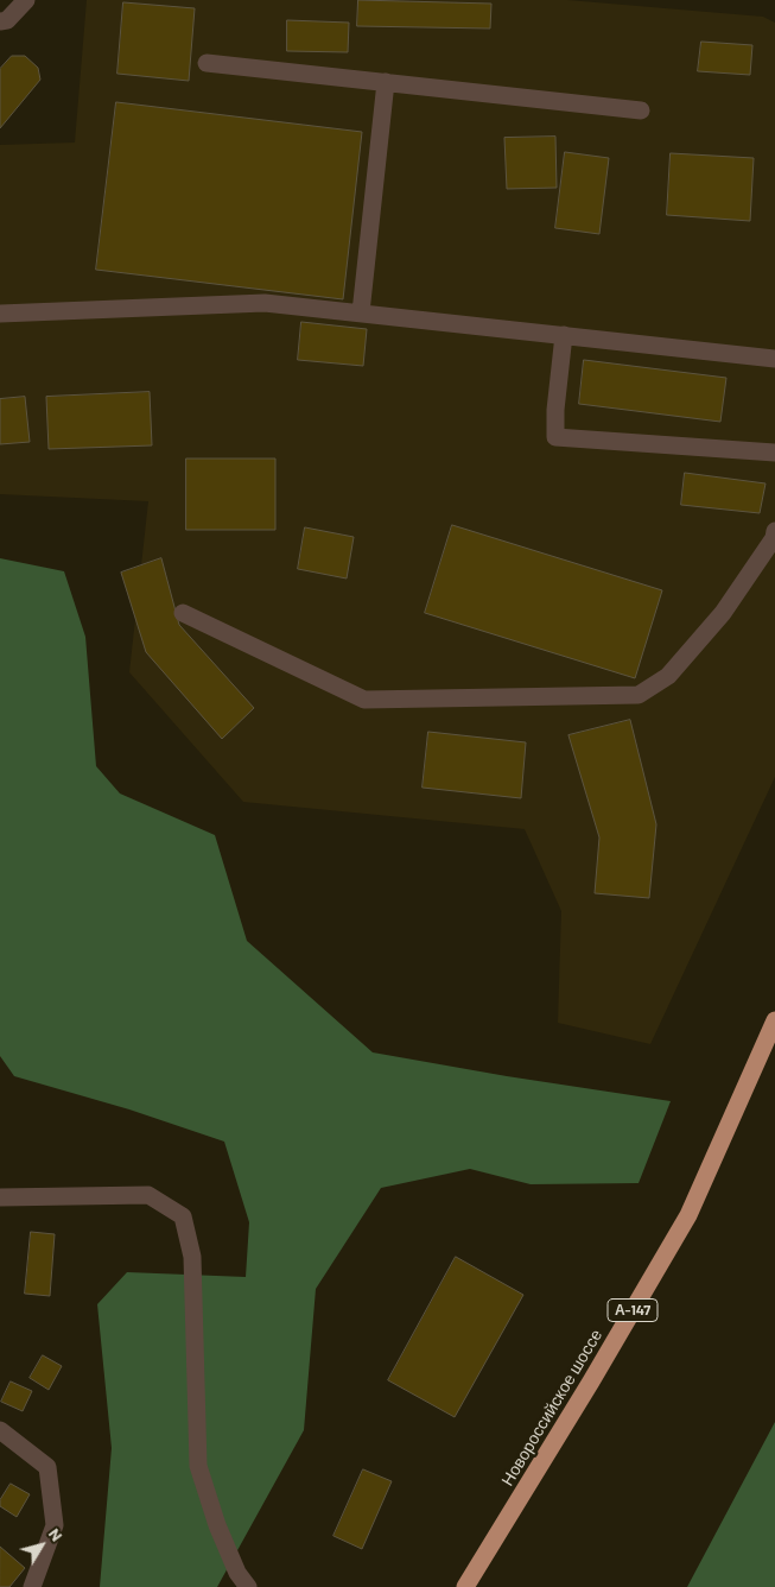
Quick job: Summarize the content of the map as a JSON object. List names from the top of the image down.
{
  "streets": {
    "highway": ["А-147", "Новороссийское шоссе"]
  },
  "north": "top right"
}
